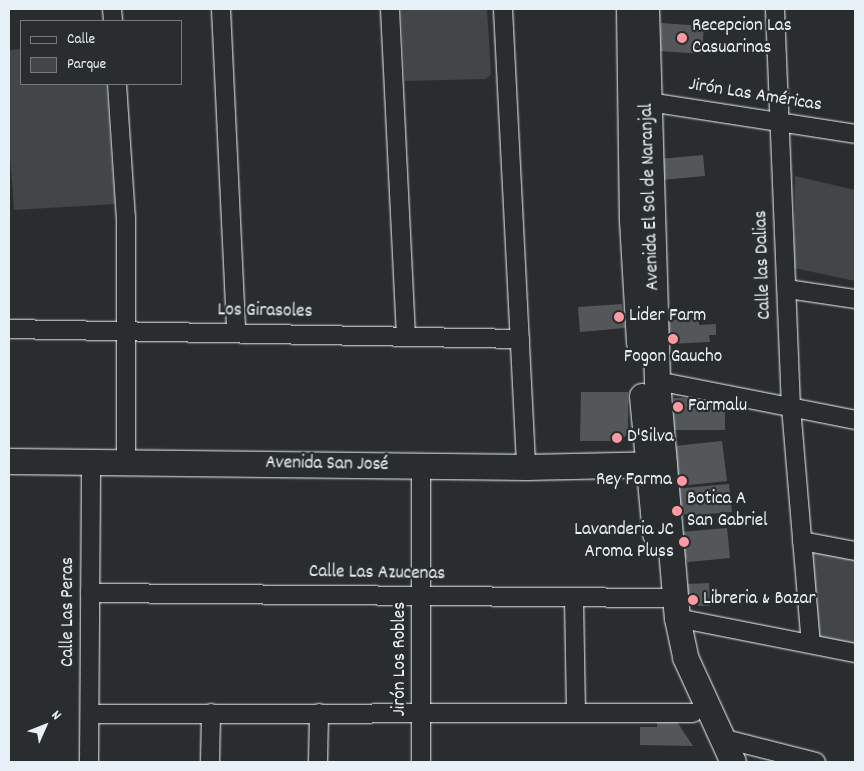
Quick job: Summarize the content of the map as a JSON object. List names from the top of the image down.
{
  "streets": {
    "street": [
      "Jirón Las Américas",
      "Avenida El Sol de Naranjal",
      "Calle las Dalias",
      "Los Girasoles",
      "Avenida San José",
      "Calle Las Azucenas",
      "Calle Las Peras",
      "Jirón Los Robles"
    ]
  },
  "crossings": [
    ["Jirón Las Américas", "Avenida El Sol de Naranjal"],
    ["Jirón Las Américas", "Calle las Dalias"],
    ["Avenida El Sol de Naranjal", "Avenida San José"],
    ["Avenida El Sol de Naranjal", "Calle Las Azucenas"],
    ["Avenida San José", "Calle Las Peras"],
    ["Avenida San José", "Jirón Los Robles"],
    ["Calle Las Azucenas", "Calle Las Peras"],
    ["Calle Las Azucenas", "Jirón Los Robles"]
  ],
  "places": [
    "Recepcion Las Casuarinas",
    "Lider Farm",
    "Fogon Gaucho",
    "Farmalu",
    "D'Silva",
    "Rey Farma",
    "Botica A San Gabriel",
    "Lavanderia JC Aroma Pluss",
    "Libreria & Bazar"
  ],
  "legend": ["Calle", "Parque"],
  "north": "top right"
}
